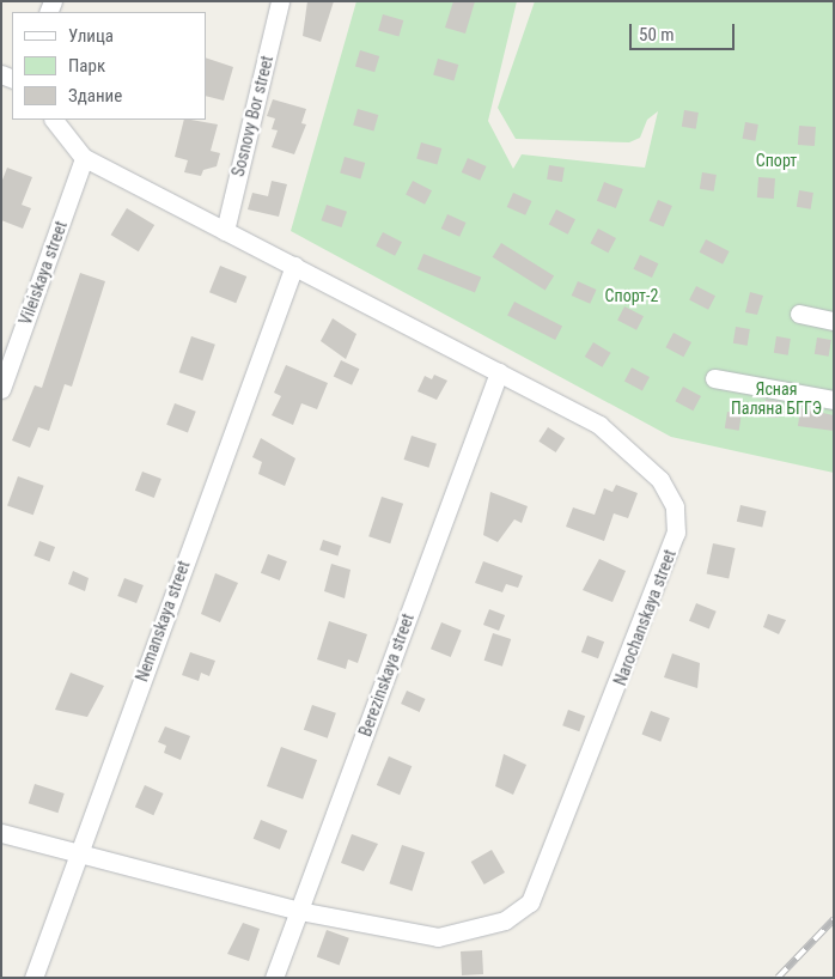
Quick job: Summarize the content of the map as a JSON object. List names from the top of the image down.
{
  "streets": {
    "street": [
      "Sosnovy Bor street",
      "Vileiskaya street",
      "Narochanskaya street",
      "Nemanskaya street",
      "Berezinskaya street"
    ]
  },
  "crossings": [
    ["Sosnovy Bor street", "Narochanskaya street"],
    ["Vileiskaya street", "Narochanskaya street"],
    ["Narochanskaya street", "Nemanskaya street"],
    ["Narochanskaya street", "Berezinskaya street"]
  ],
  "parks": ["Спорт", "Спорт-2", "Ясная Паляна БГГЭ"],
  "legend": ["Улица", "Парк", "Здание"],
  "scale_bar": "50 m"
}
